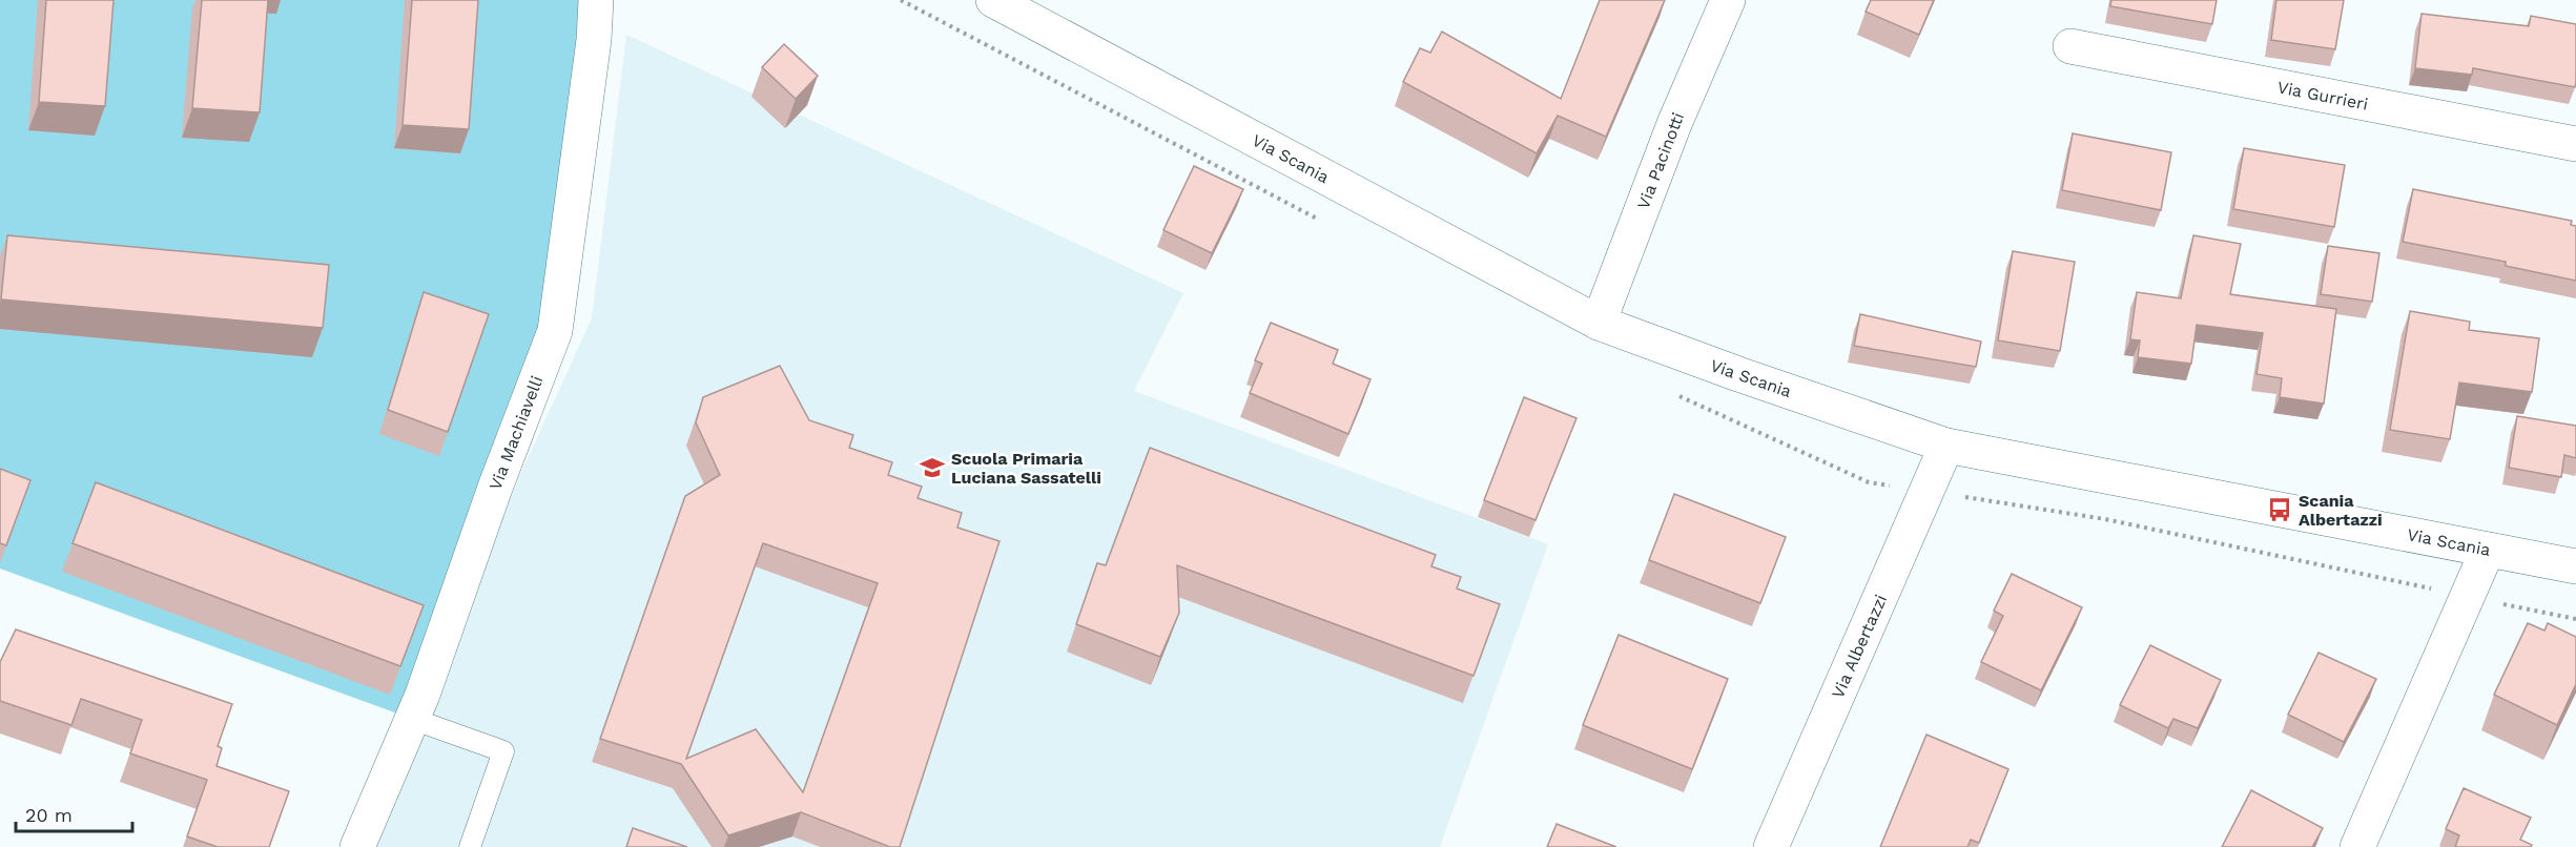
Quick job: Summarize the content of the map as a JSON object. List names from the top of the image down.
{
  "streets": {
    "street": [
      "Via Gurrieri",
      "Via Scania",
      "Via Pacinotti",
      "Via Machiavelli",
      "Via Albertazzi"
    ]
  },
  "crossings": [
    ["Via Scania", "Via Pacinotti"],
    ["Via Scania", "Via Albertazzi"]
  ],
  "places": {
    "school or university": ["Scuola Primaria Luciana Sassatelli"],
    "bus stop": ["Scania Albertazzi"]
  },
  "scale_bar": "20 m"
}
